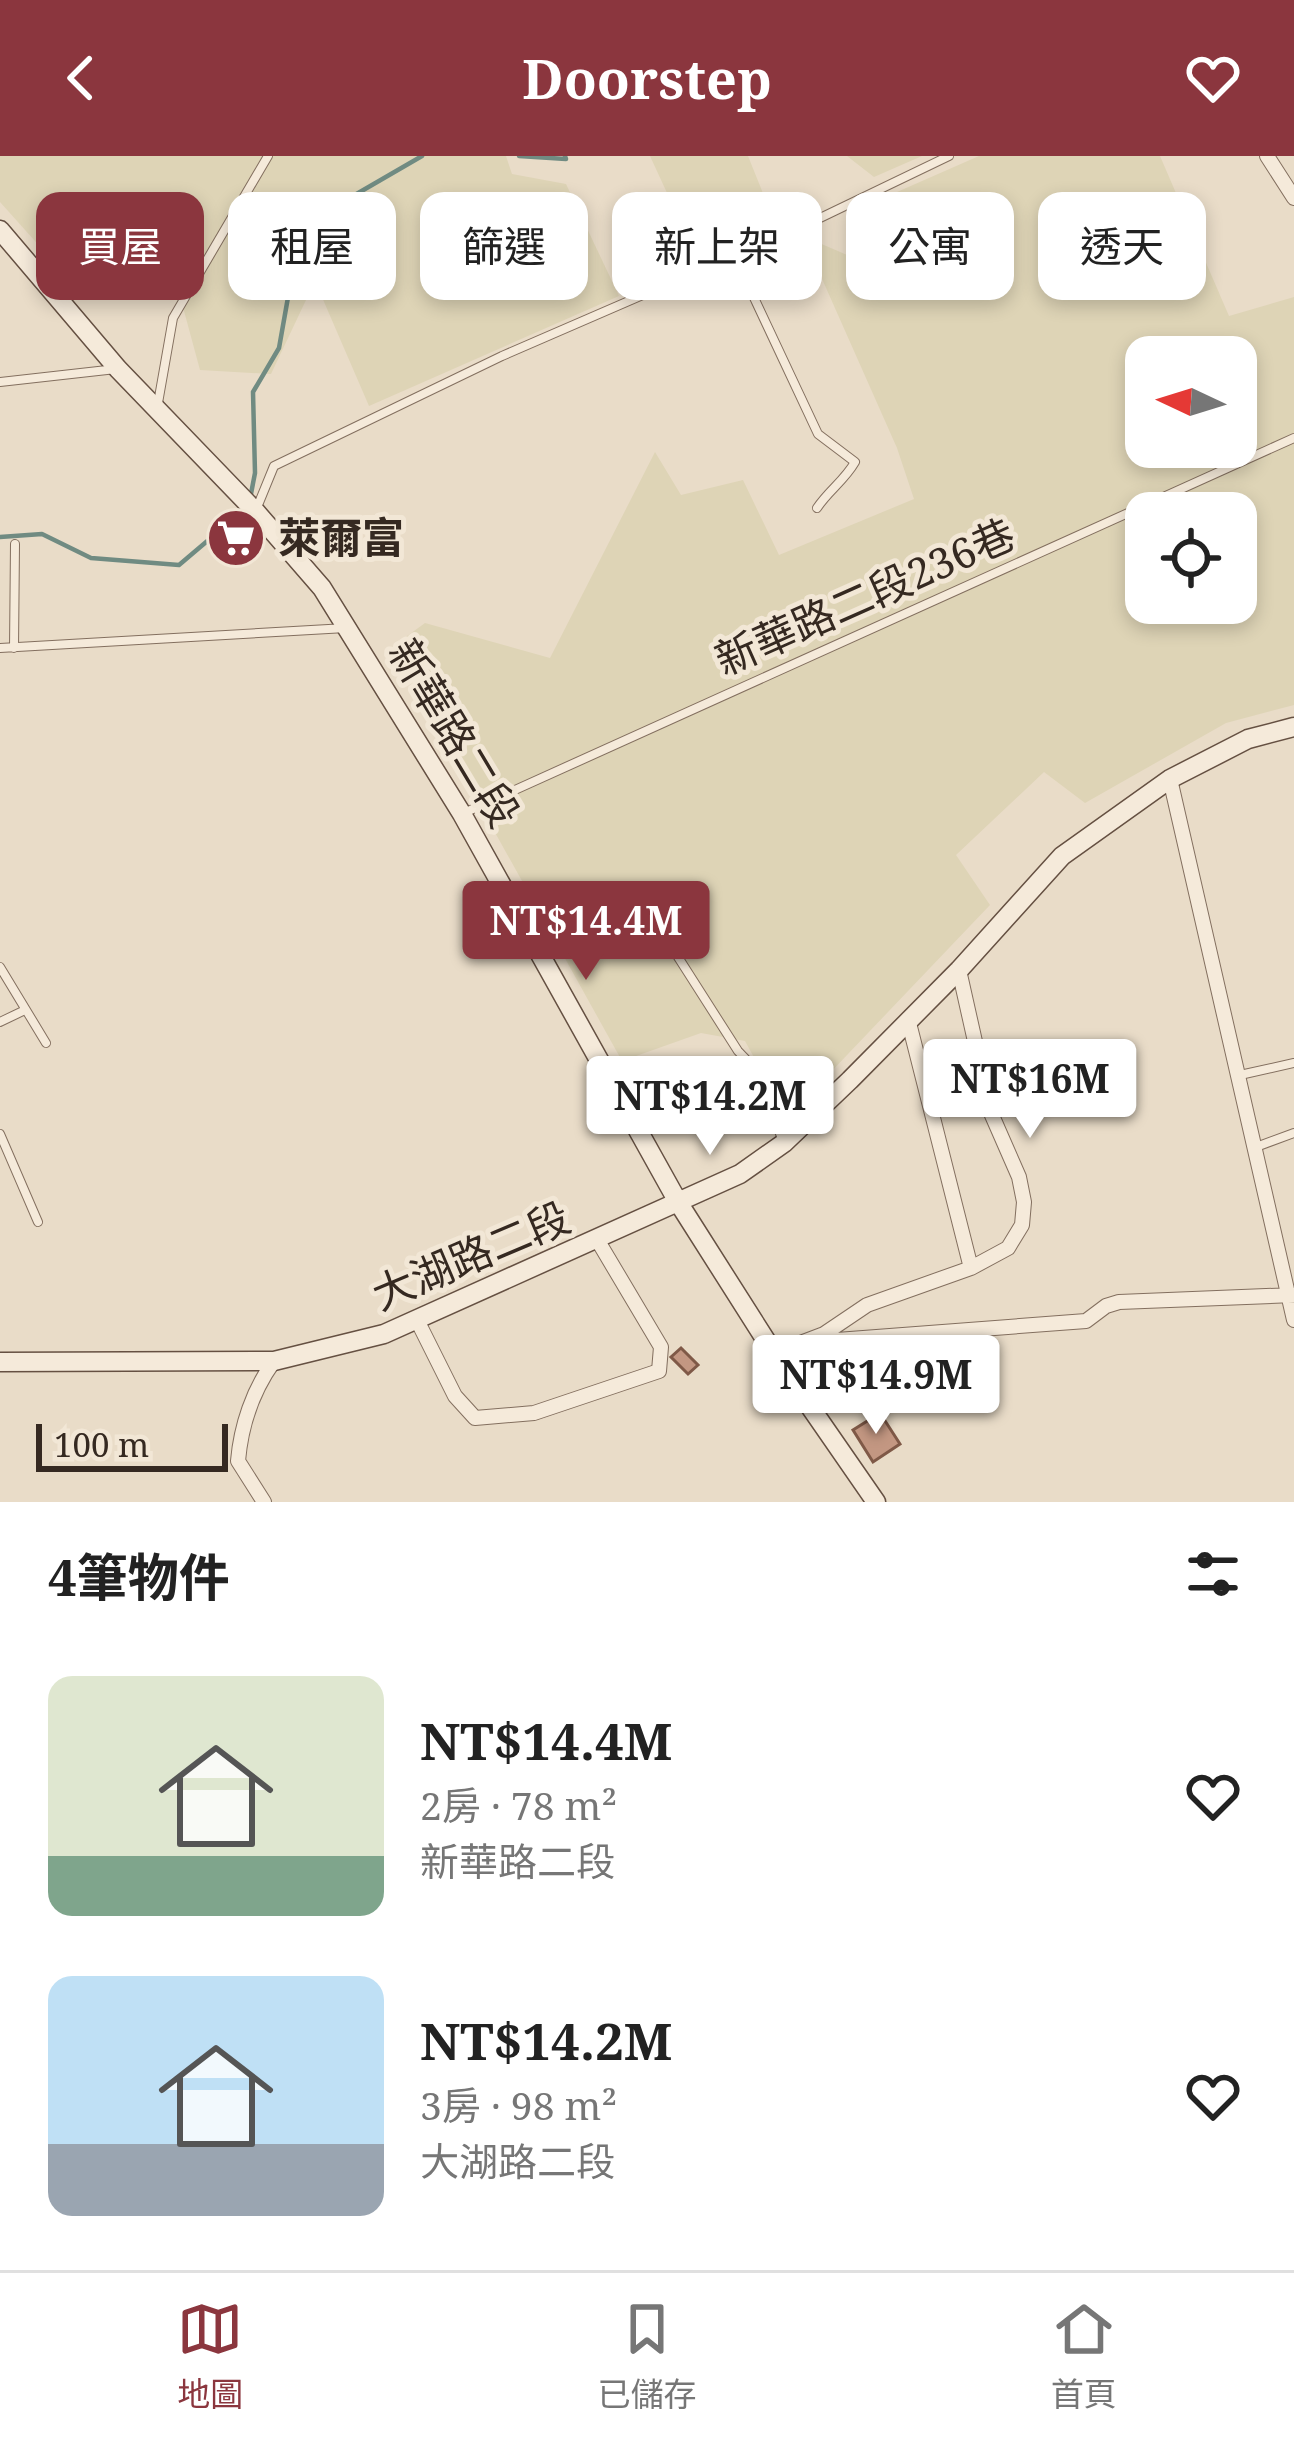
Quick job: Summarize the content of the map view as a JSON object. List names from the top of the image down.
{
  "streets": {
    "street": ["新華路二段", "大湖路二段"],
    "lane": ["新華路二段236巷"]
  },
  "crossings": [
    ["新華路二段236巷", "新華路二段"],
    ["新華路二段", "大湖路二段"]
  ],
  "places": {
    "supermarket": ["萊爾富"]
  },
  "scale_bar": "100 m",
  "north": "left",
  "page": {
    "header": "Doorstep",
    "chip": [
      "買屋",
      "租屋",
      "篩選",
      "新上架",
      "公寓",
      "透天"
    ],
    "price": [
      "NT$14.4M",
      "NT$16M",
      "NT$14.2M",
      "NT$14.9M"
    ],
    "scale": "100 m",
    "heading": "4筆物件",
    "list": [
      {
        "name": "NT$14.4M",
        "note": "2房 · 78 m² · 新華路二段"
      },
      {
        "name": "NT$14.2M",
        "note": "3房 · 98 m² · 大湖路二段"
      }
    ],
    "tabs": ["地圖", "已儲存", "首頁"]
  }
}
